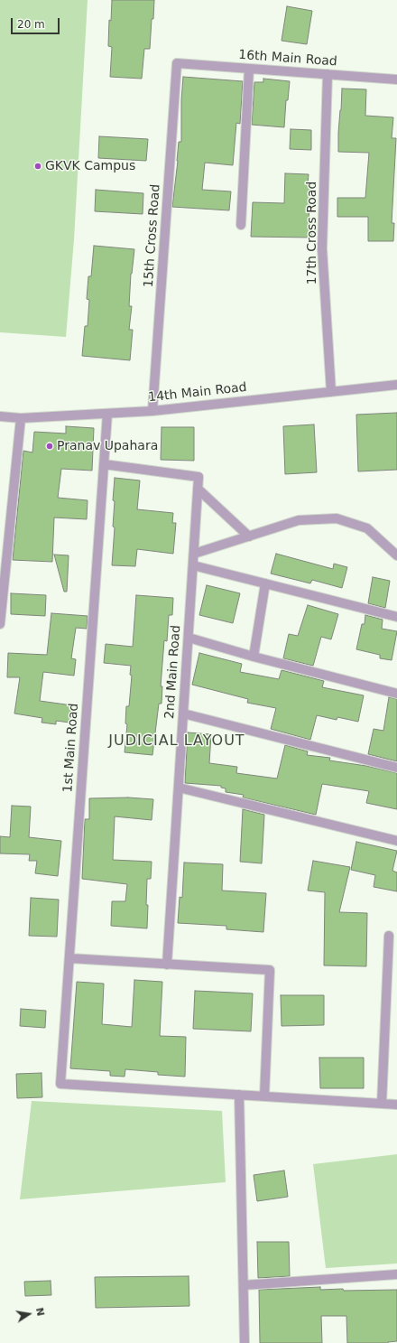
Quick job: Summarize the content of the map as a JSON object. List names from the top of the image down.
{
  "streets": {
    "street": [
      "16th Main Road",
      "17th Cross Road",
      "15th Cross Road",
      "14th Main Road",
      "2nd Main Road",
      "1st Main Road"
    ]
  },
  "crossings": [
    ["16th Main Road", "17th Cross Road"],
    ["16th Main Road", "15th Cross Road"],
    ["17th Cross Road", "14th Main Road"],
    ["15th Cross Road", "14th Main Road"],
    ["14th Main Road", "1st Main Road"],
    ["2nd Main Road", "1st Main Road"]
  ],
  "districts": ["JUDICIAL LAYOUT"],
  "places": ["GKVK Campus", "Pranav Upahara"],
  "scale_bar": "20 m",
  "north": "right"
}
